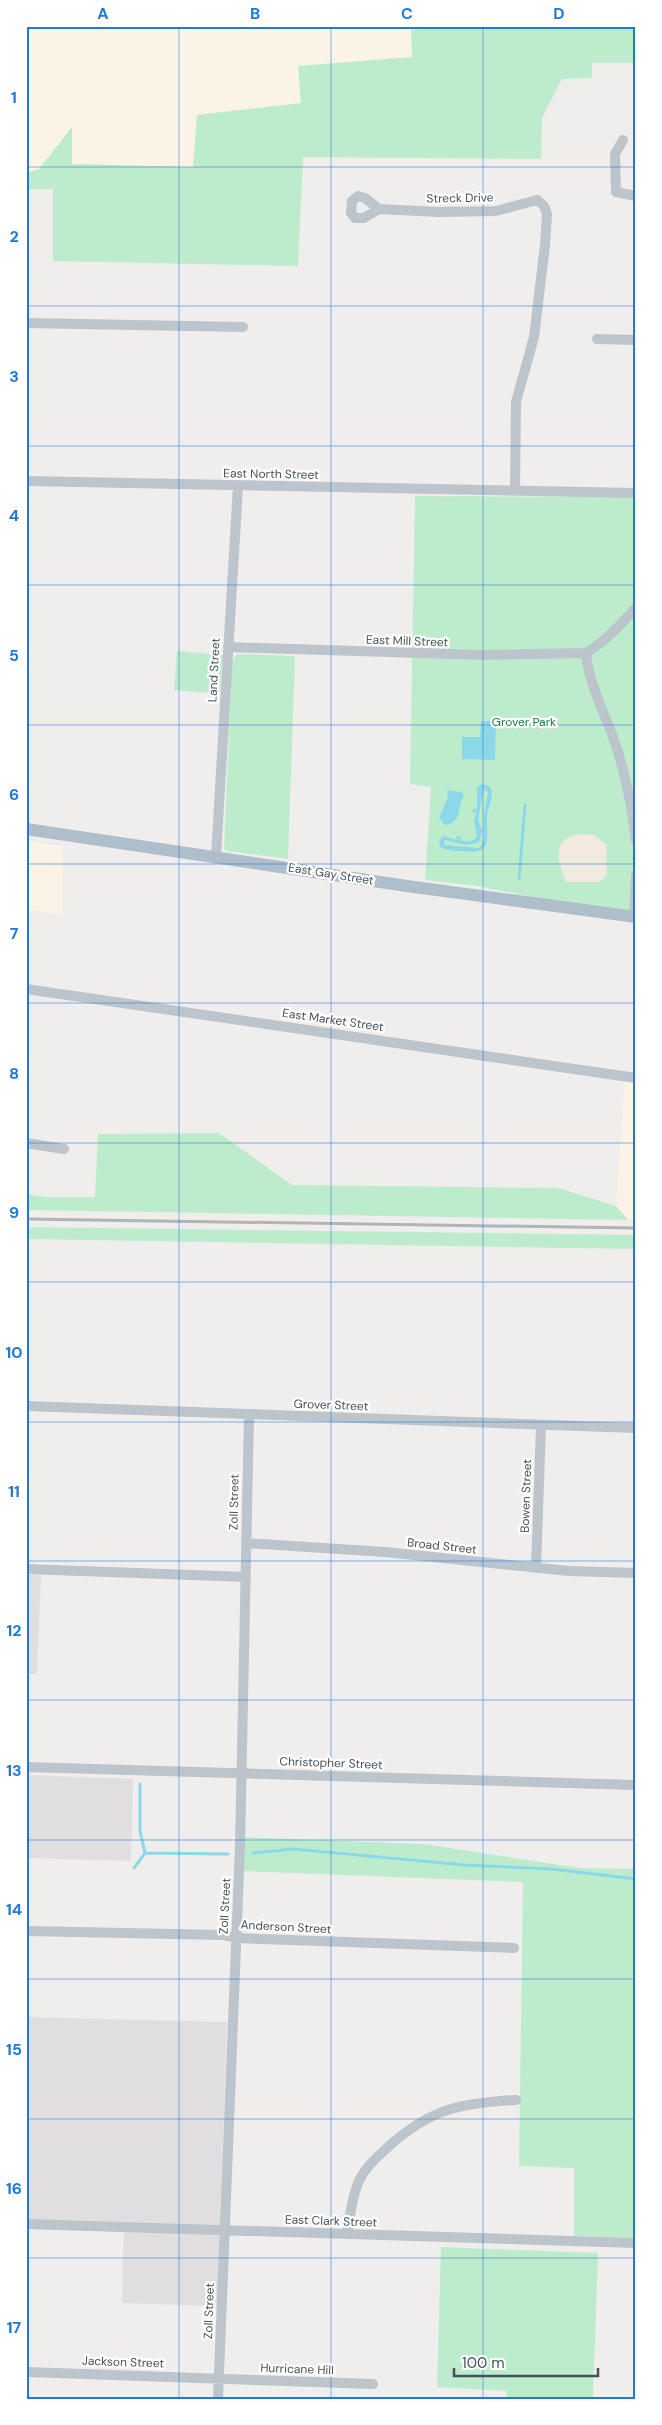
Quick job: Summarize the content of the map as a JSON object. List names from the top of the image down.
{
  "streets": {
    "main road": ["East Gay Street"],
    "street": [
      "Streck Drive",
      "East North Street",
      "East Mill Street",
      "Land Street",
      "East Market Street",
      "Grover Street",
      "Bowen Street",
      "Zoll Street",
      "Broad Street",
      "Christopher Street",
      "Anderson Street",
      "East Clark Street",
      "Jackson Street",
      "Hurricane Hill"
    ]
  },
  "crossings": [
    ["Streck Drive", "East North Street"],
    ["East North Street", "Land Street"],
    ["East Mill Street", "Land Street"],
    ["Land Street", "East Gay Street"],
    ["Grover Street", "Bowen Street"],
    ["Grover Street", "Zoll Street"],
    ["Bowen Street", "Broad Street"],
    ["Zoll Street", "Broad Street"],
    ["Zoll Street", "Christopher Street"],
    ["Zoll Street", "Anderson Street"],
    ["Zoll Street", "East Clark Street"],
    ["Zoll Street", "Jackson Street"],
    ["Zoll Street", "Hurricane Hill"],
    ["Jackson Street", "Hurricane Hill"]
  ],
  "parks": ["Grover Park"],
  "scale_bar": "100 m",
  "grid": {
    "columns": [
      "A",
      "B",
      "C",
      "D"
    ],
    "rows": [
      "1",
      "2",
      "3",
      "4",
      "5",
      "6",
      "7",
      "8",
      "9",
      "10",
      "11",
      "12",
      "13",
      "14",
      "15",
      "16",
      "17"
    ]
  }
}
